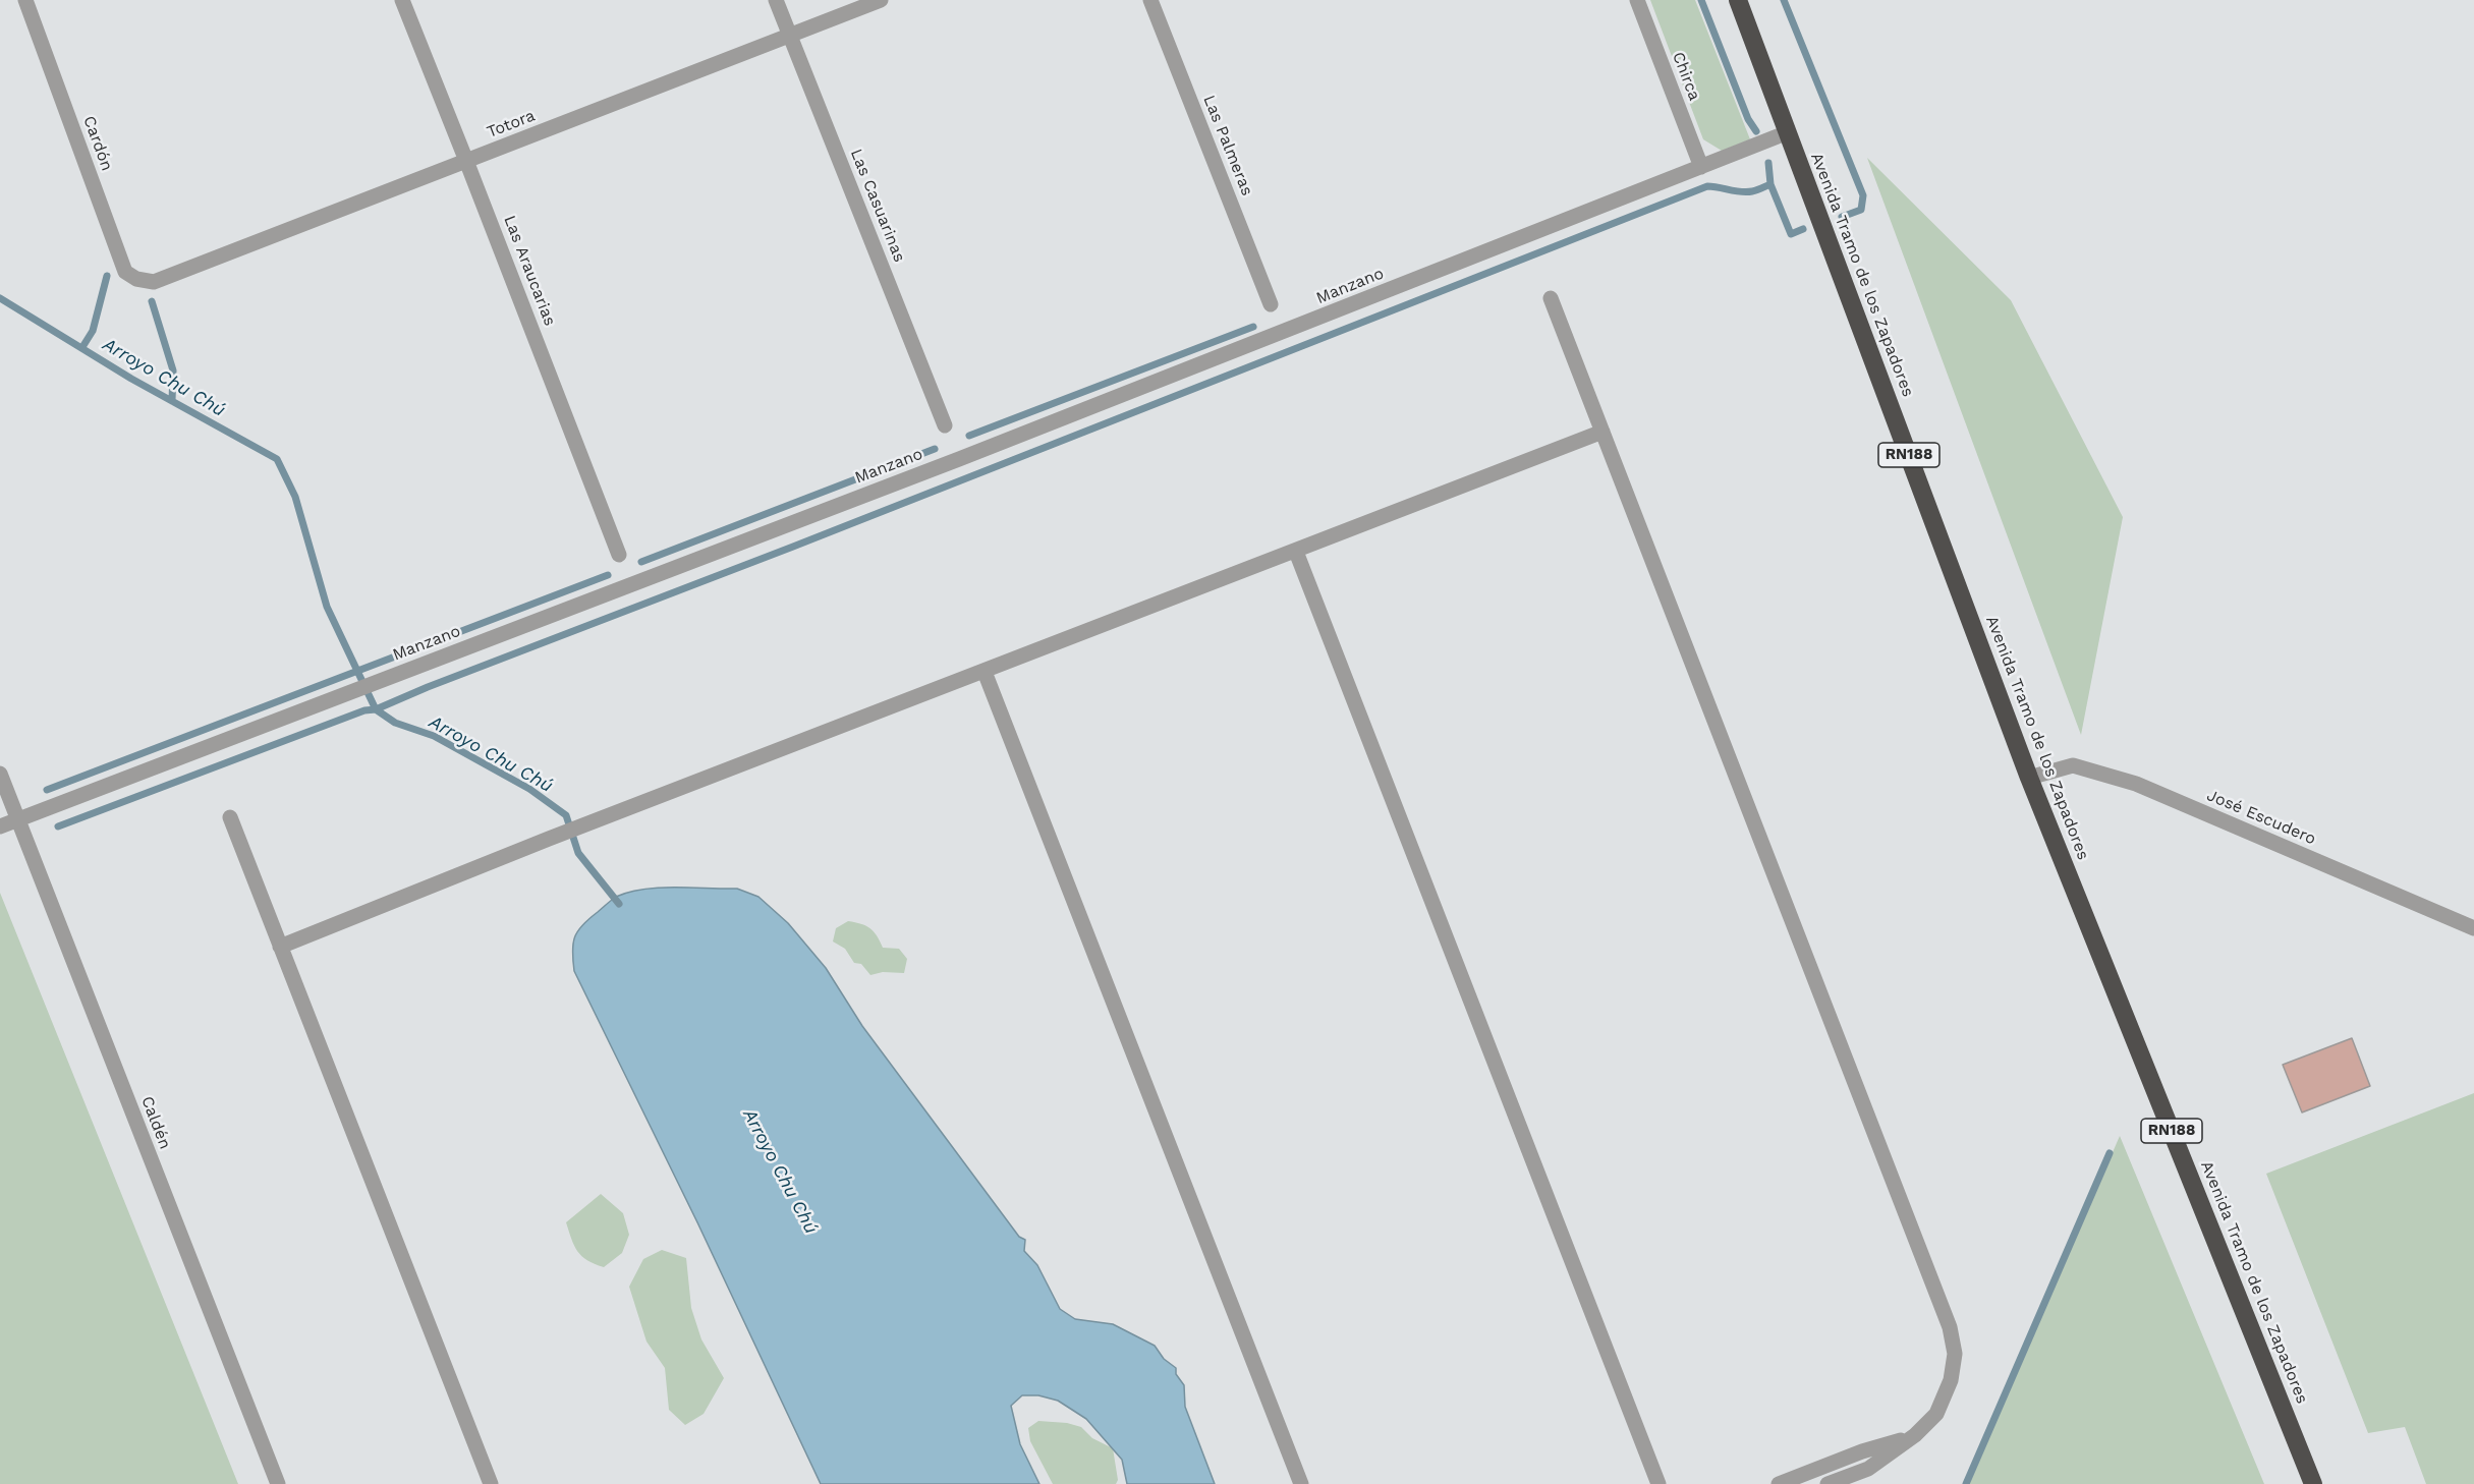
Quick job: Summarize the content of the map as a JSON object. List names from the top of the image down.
{
  "streets": {
    "highway": ["Avenida Tramo de los Zapadores", "RN188"],
    "street": [
      "Chirca",
      "Totora",
      "Cardón",
      "Las Palmeras",
      "Las Casuarinas",
      "Las Araucarias",
      "Manzano",
      "José Escudero",
      "Caldén"
    ]
  },
  "crossings": [
    ["Chirca", "Manzano"],
    ["Totora", "Cardón"],
    ["Totora", "Las Casuarinas"],
    ["Totora", "Las Araucarias"],
    ["Avenida Tramo de los Zapadores", "Manzano"],
    ["Avenida Tramo de los Zapadores", "José Escudero"],
    ["Manzano", "Caldén"]
  ],
  "water": ["Arroyo Chu Chú"]
}
